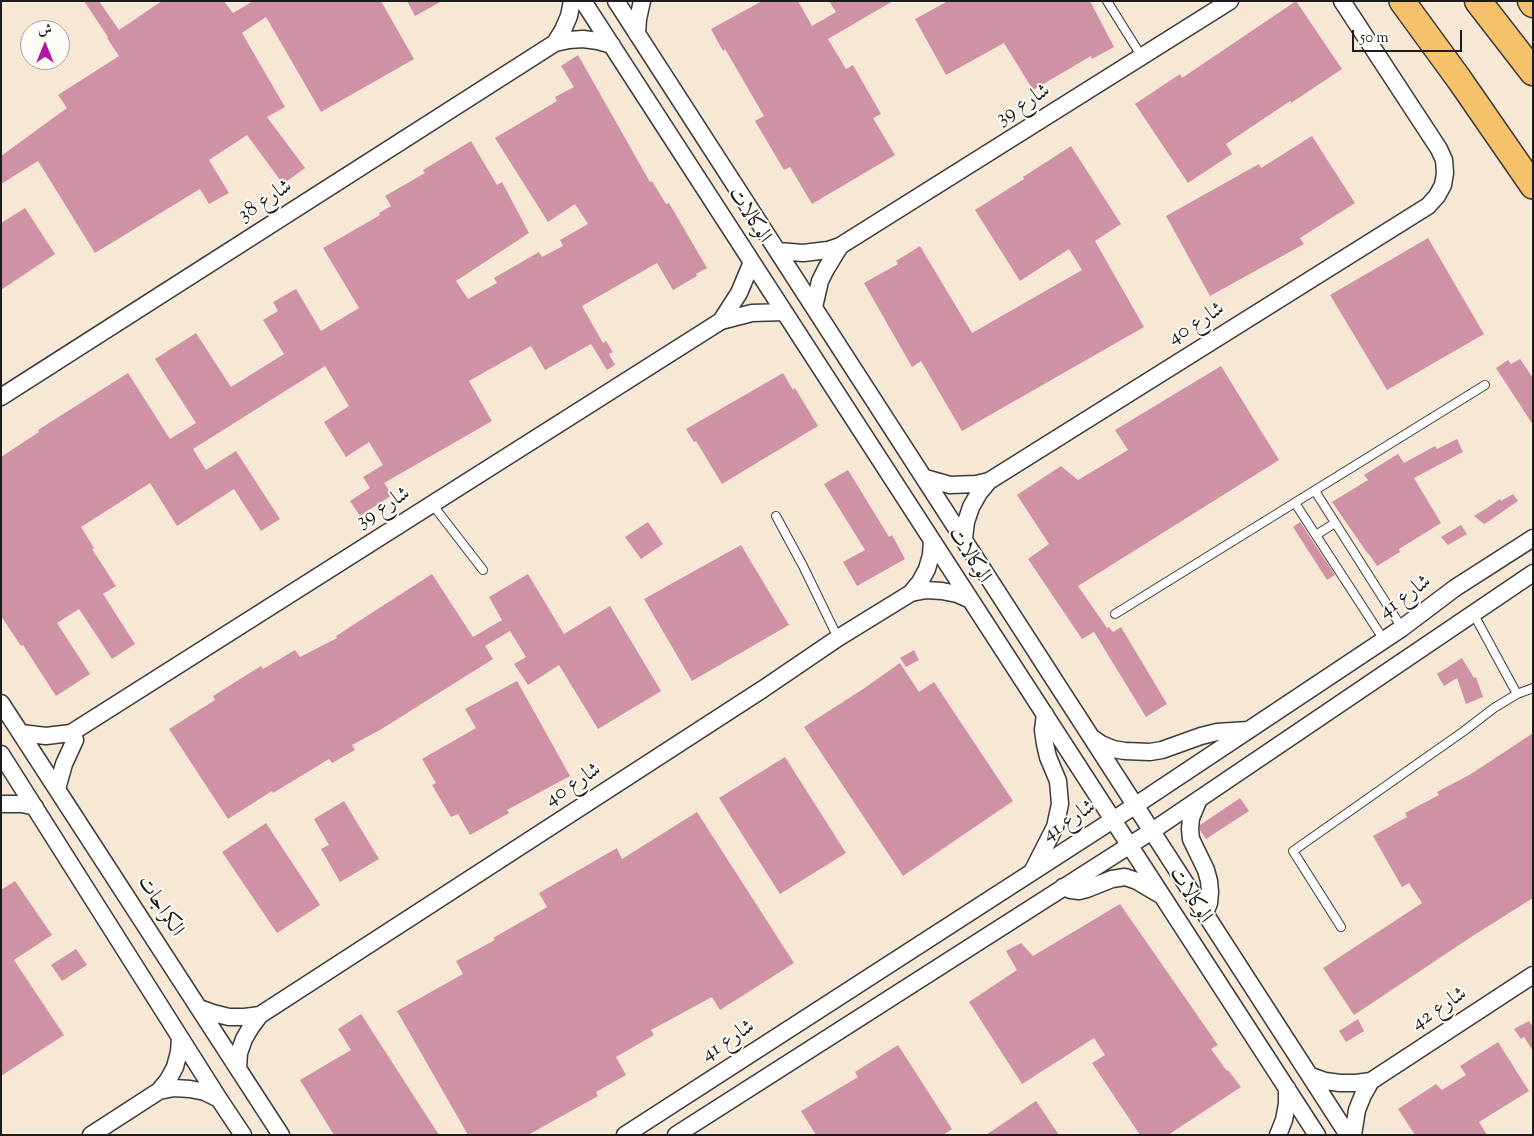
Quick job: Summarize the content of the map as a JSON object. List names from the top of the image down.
{
  "streets": {
    "street": [
      "شارع 39",
      "شارع 38",
      "الوكالات",
      "شارع 40",
      "شارع 41",
      "الكراجات",
      "شارع 42"
    ]
  },
  "crossings": [
    ["شارع 39", "الوكالات"],
    ["شارع 39", "الكراجات"],
    ["شارع 38", "الوكالات"],
    ["الوكالات", "شارع 40"],
    ["الوكالات", "شارع 41"],
    ["الوكالات", "شارع 42"],
    ["شارع 40", "الكراجات"]
  ],
  "scale_bar": "50 m",
  "north": "top"
}
